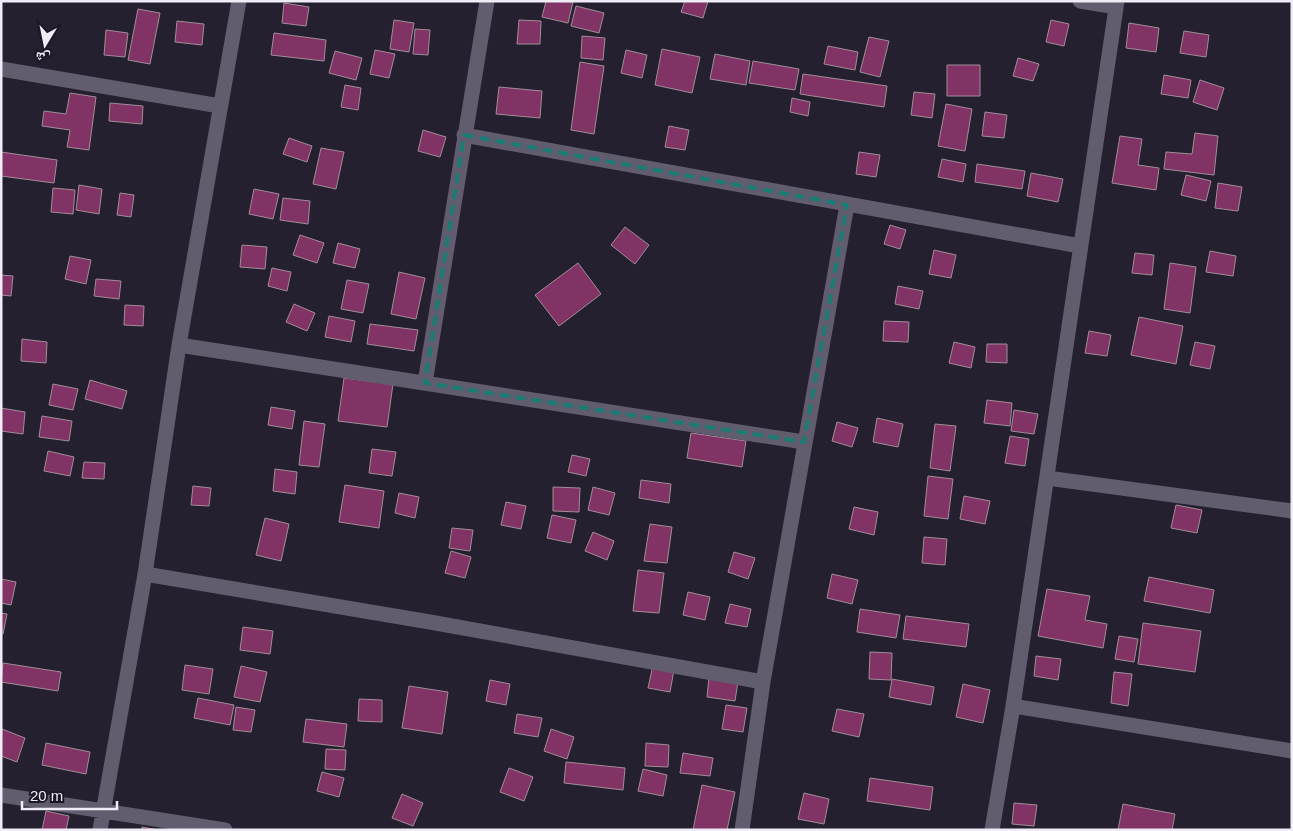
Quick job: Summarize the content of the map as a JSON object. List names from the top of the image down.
{
  "scale_bar": "20 m",
  "north": "bottom"
}
